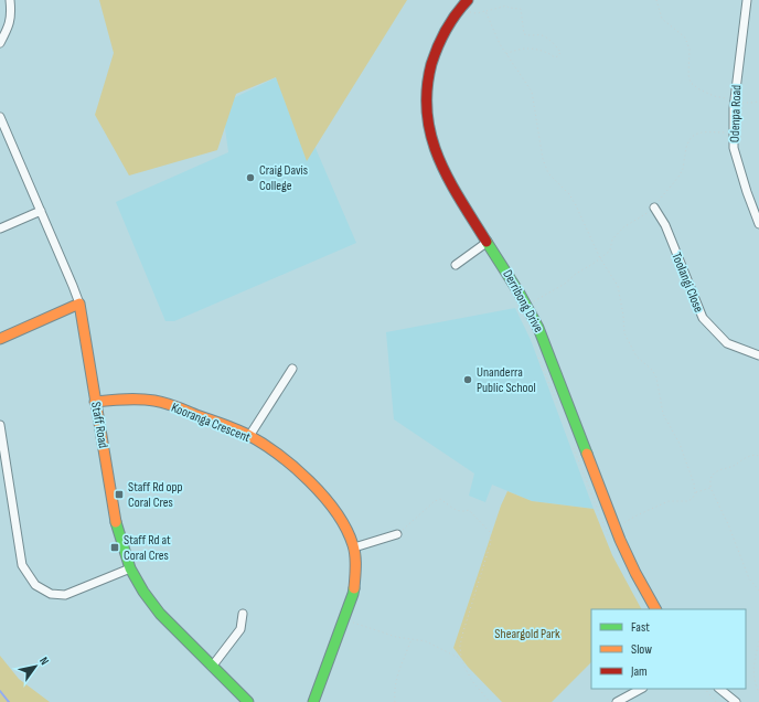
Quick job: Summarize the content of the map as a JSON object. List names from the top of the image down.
{
  "streets": {
    "street": [
      "Odenpa Road",
      "Toolangi Close",
      "Derribong Drive",
      "Kooranga Crescent",
      "Staff Road"
    ]
  },
  "crossings": [
    ["Kooranga Crescent", "Staff Road"]
  ],
  "parks": ["Sheargold Park"],
  "places": {
    "other": ["Craig Davis College", "Unanderra Public School"],
    "transit": ["Staff Rd opp Coral Cres", "Staff Rd at Coral Cres"]
  },
  "legend": ["Fast", "Slow", "Jam"],
  "north": "top right"
}
